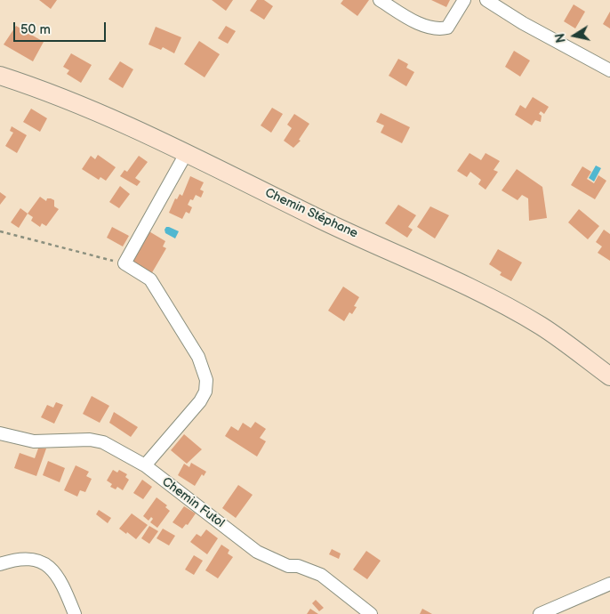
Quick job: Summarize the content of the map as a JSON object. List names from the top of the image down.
{
  "streets": {
    "main road": ["Chemin Stéphane"],
    "street": ["Chemin Futol"]
  },
  "scale_bar": "50 m",
  "north": "left"
}
